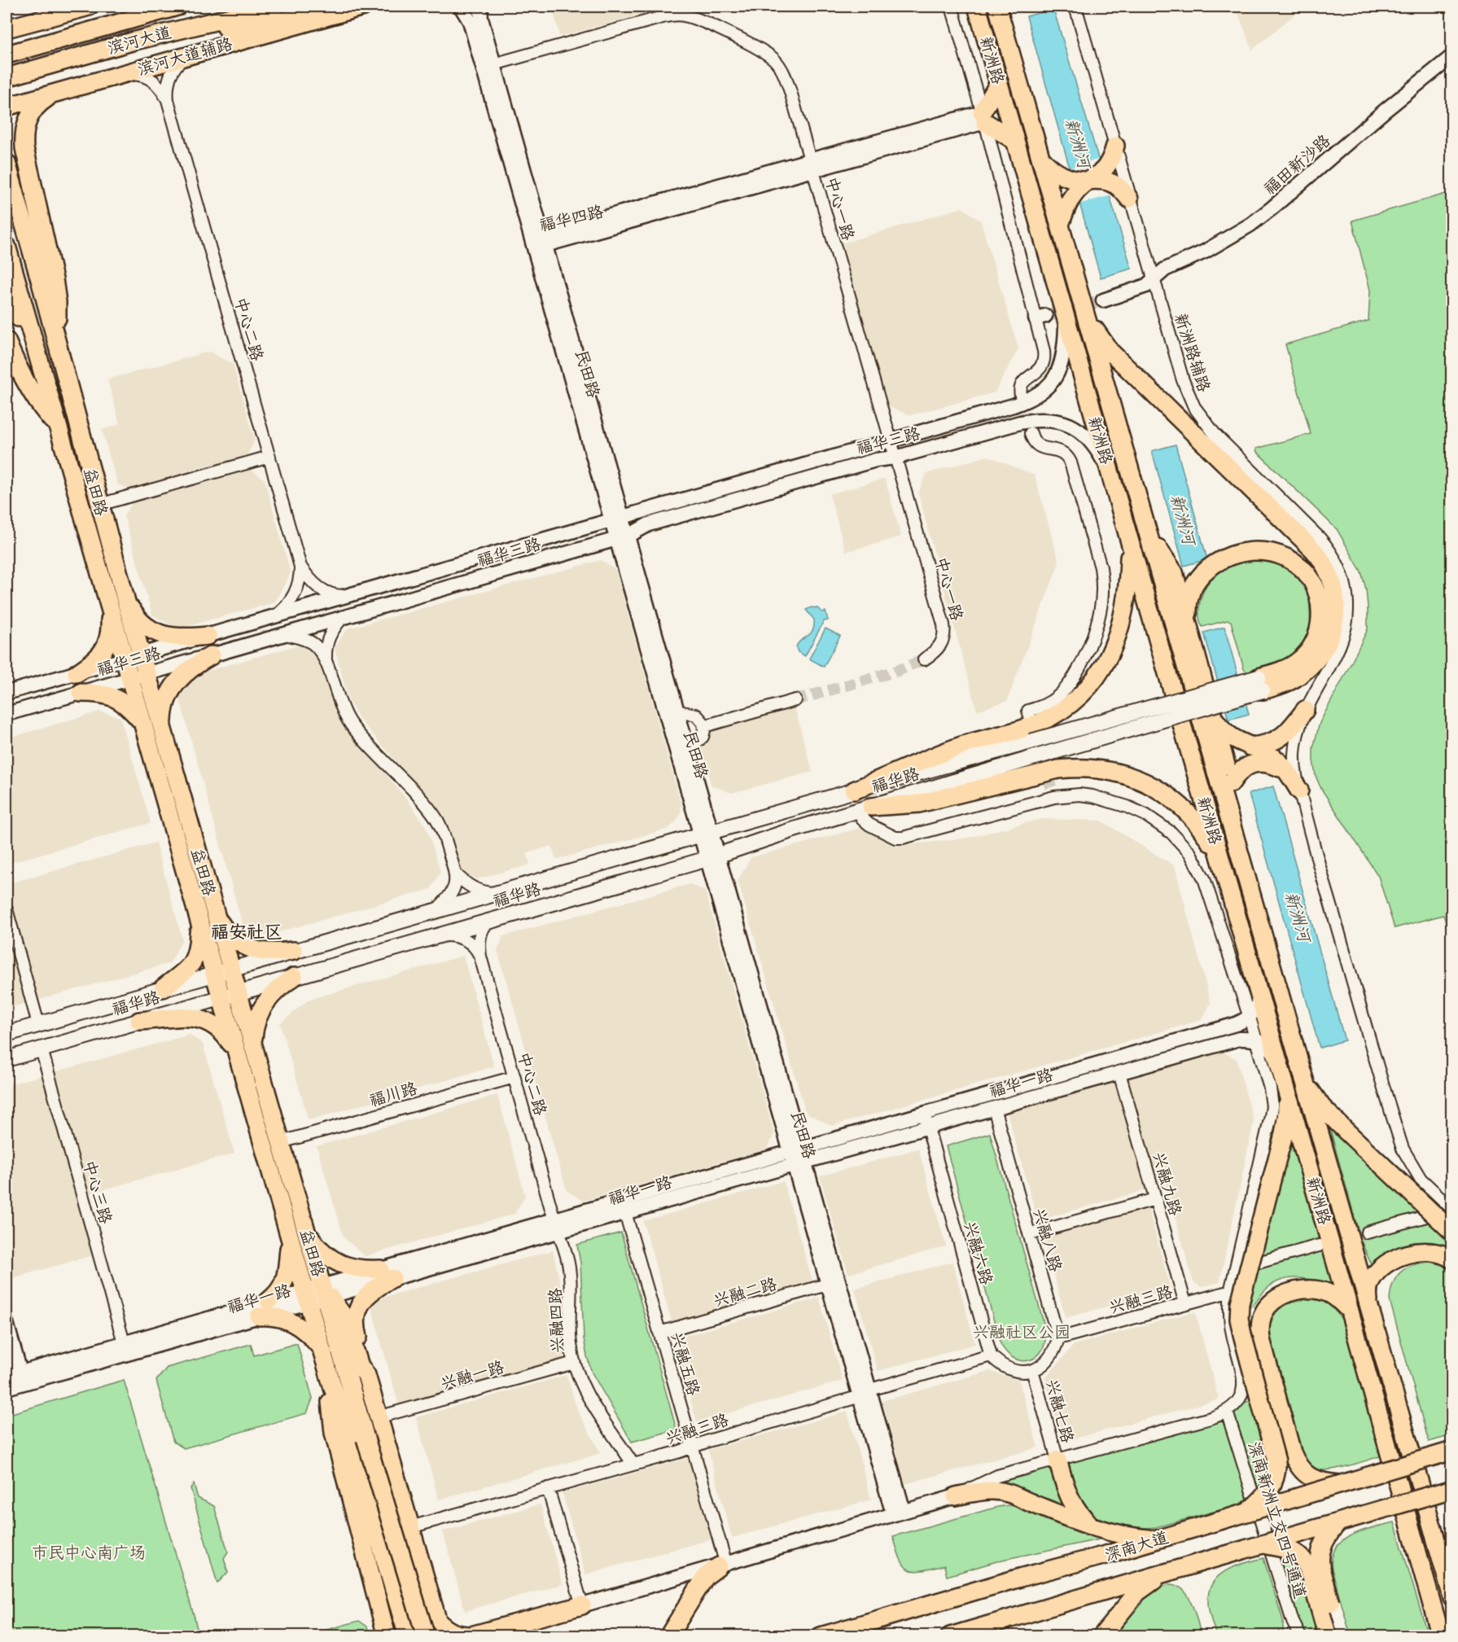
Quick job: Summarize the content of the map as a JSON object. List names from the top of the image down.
{
  "streets": {
    "main road": [
      "滨河大道",
      "滨河大道辅路",
      "新洲路",
      "益田路",
      "福华路",
      "深南大道"
    ],
    "street": [
      "福田新沙路",
      "中心一路",
      "福华四路",
      "中心二路",
      "新洲路辅路",
      "民田路",
      "福华三路",
      "福华一路",
      "福川路",
      "兴融九路",
      "中心三路",
      "兴融八路",
      "兴融六路",
      "兴融二路",
      "兴融三路",
      "兴融四路",
      "兴融五路",
      "兴融一路",
      "兴融七路",
      "深南新洲立交四号通道"
    ]
  },
  "crossings": [
    ["滨河大道辅路", "中心二路"],
    ["新洲路", "福华三路"],
    ["福田新沙路", "新洲路辅路"],
    ["中心一路", "福华四路"],
    ["中心一路", "民田路"],
    ["中心一路", "福华三路"],
    ["福华四路", "民田路"],
    ["中心二路", "福华三路"],
    ["中心二路", "福华路"],
    ["中心二路", "福华一路"],
    ["中心二路", "福川路"],
    ["中心二路", "兴融四路"],
    ["民田路", "福华三路"],
    ["民田路", "福华路"],
    ["民田路", "福华一路"],
    ["民田路", "兴融二路"],
    ["民田路", "兴融三路"],
    ["福华三路", "益田路"],
    ["益田路", "福华路"],
    ["益田路", "福华一路"],
    ["益田路", "福川路"],
    ["福华路", "中心三路"],
    ["福华一路", "兴融九路"],
    ["福华一路", "中心三路"],
    ["福华一路", "兴融八路"],
    ["福华一路", "兴融六路"],
    ["福华一路", "兴融四路"],
    ["福华一路", "兴融五路"],
    ["兴融九路", "兴融三路"],
    ["兴融八路", "兴融三路"],
    ["兴融六路", "兴融三路"],
    ["兴融二路", "兴融五路"],
    ["兴融三路", "兴融四路"],
    ["兴融三路", "兴融五路"],
    ["兴融四路", "兴融一路"]
  ],
  "districts": ["福安社区"],
  "water": ["新洲河"],
  "parks": ["兴融社区公园", "市民中心南广场"]
}
